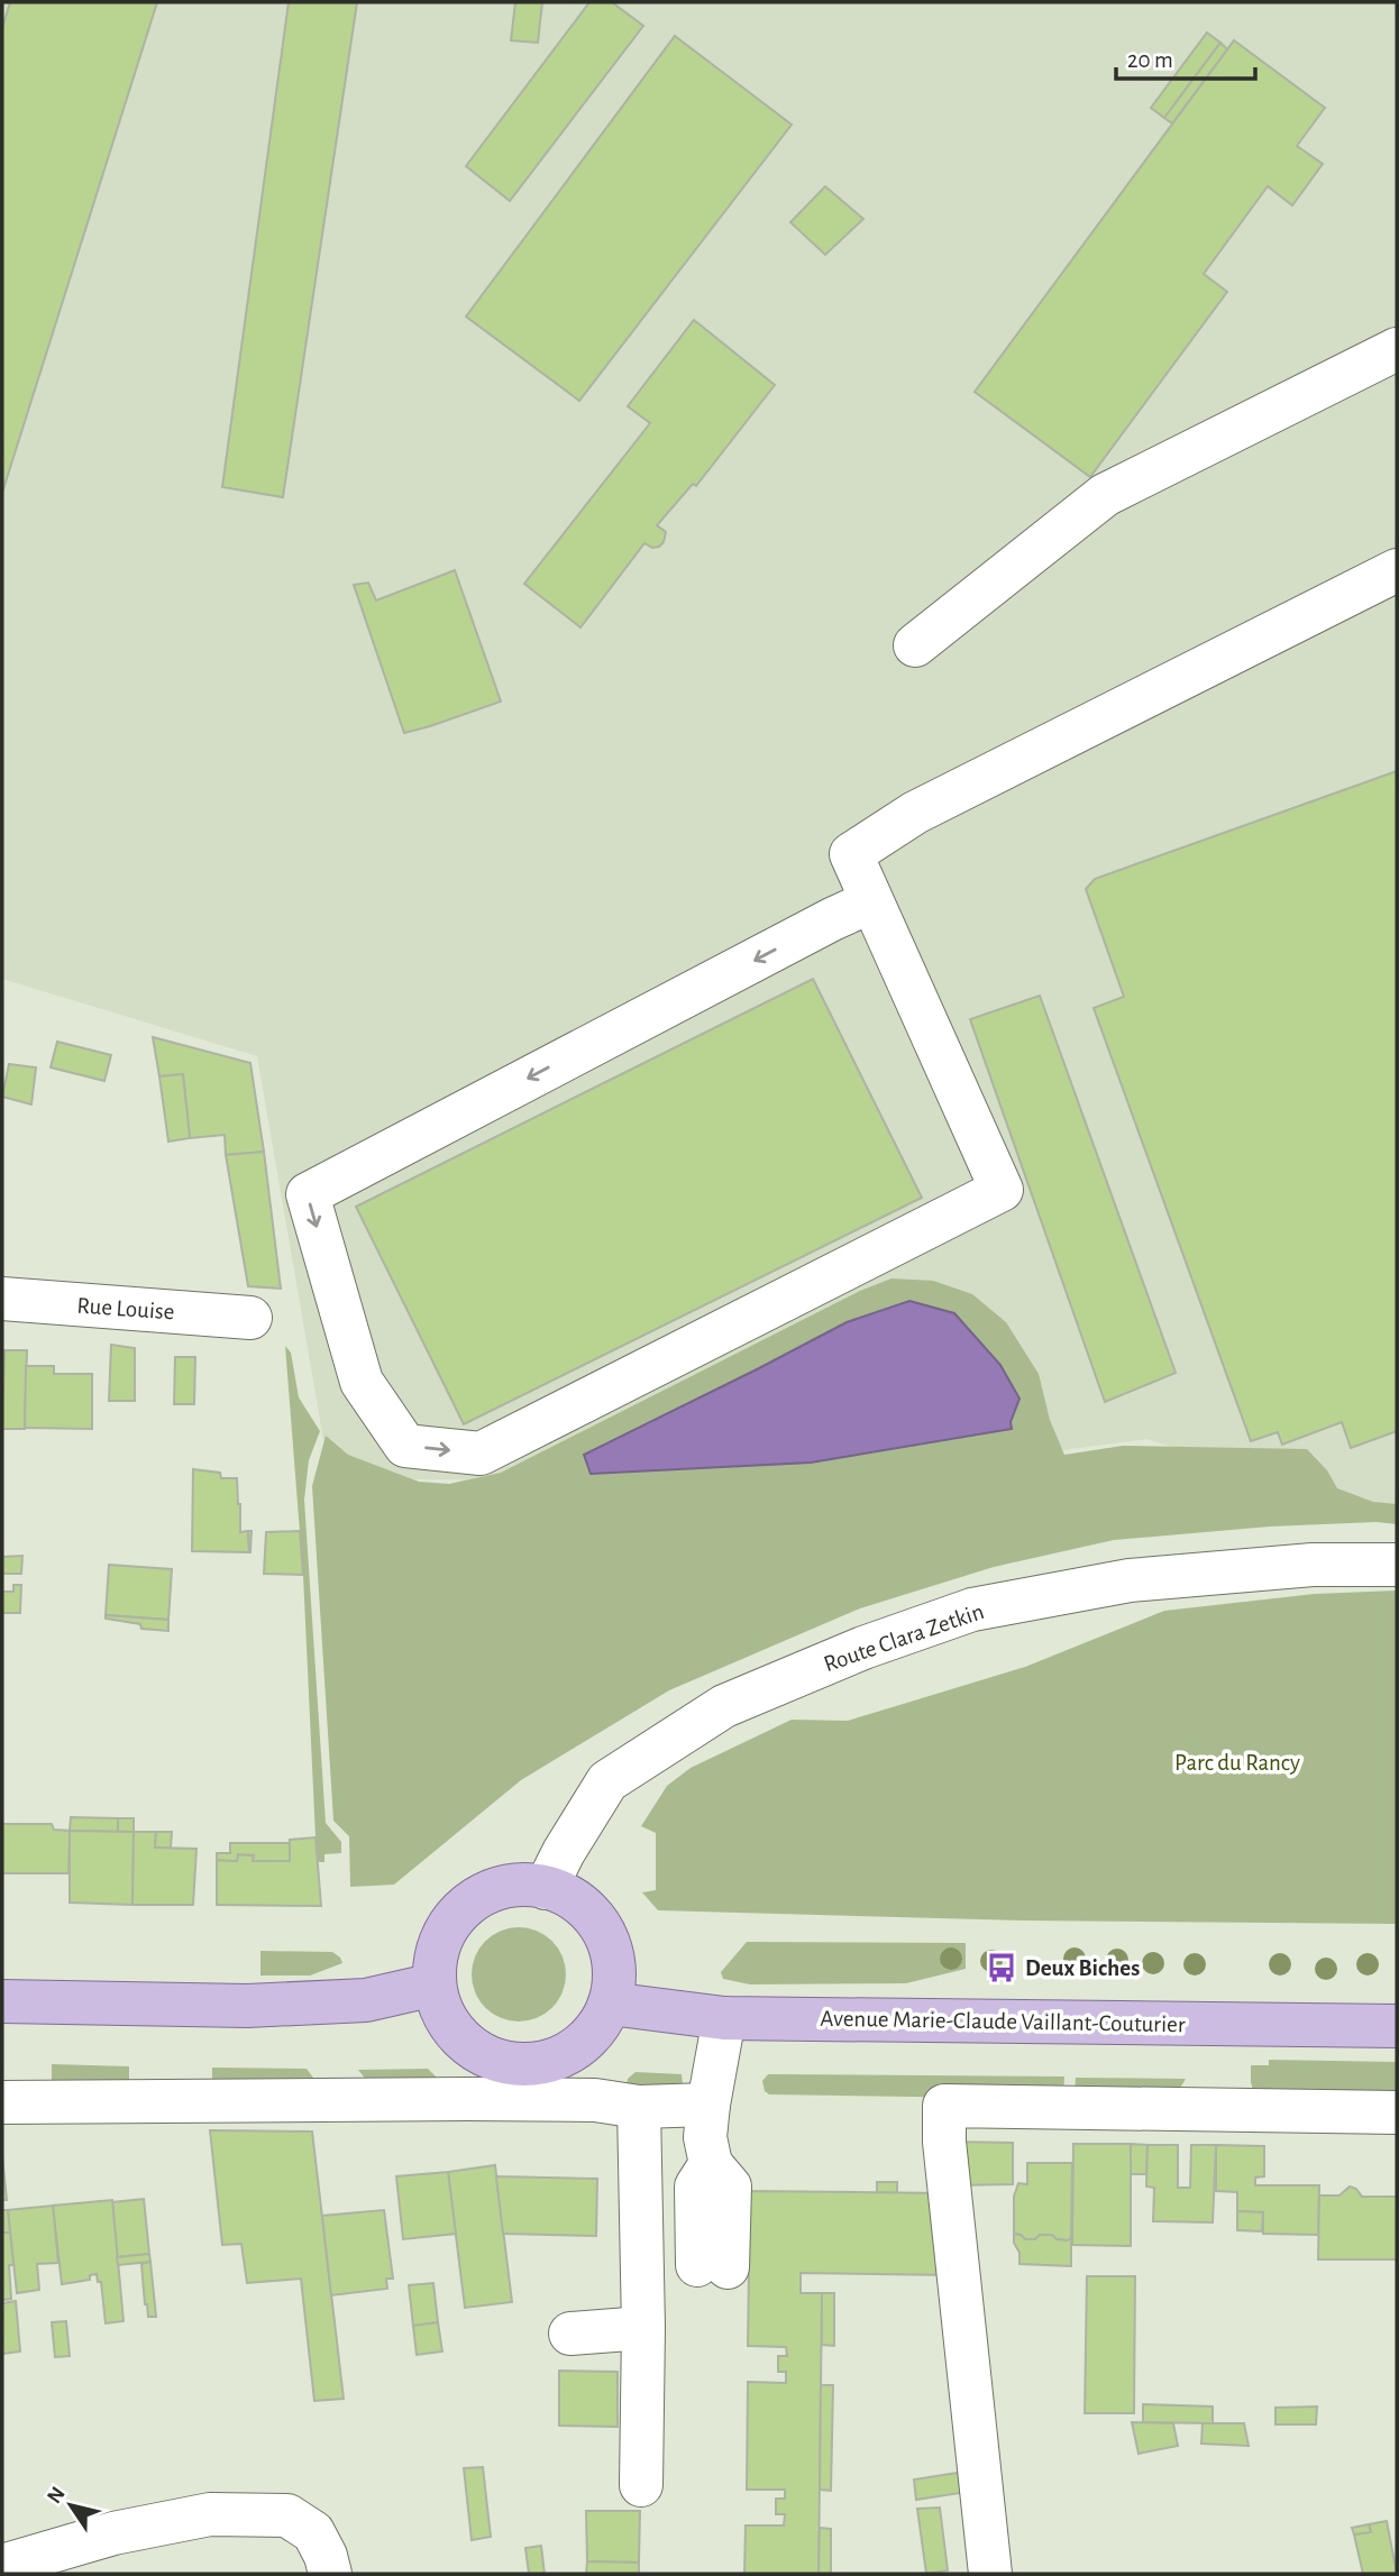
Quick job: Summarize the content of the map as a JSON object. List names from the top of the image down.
{
  "streets": {
    "main road": ["Avenue Marie-Claude Vaillant-Couturier"],
    "street": ["Rue Louise", "Route Clara Zetkin"]
  },
  "crossings": [
    ["Route Clara Zetkin", "Avenue Marie-Claude Vaillant-Couturier"]
  ],
  "parks": ["Parc du Rancy"],
  "places": {
    "bus stop": ["Deux Biches"]
  },
  "scale_bar": "20 m",
  "north": "top left"
}
